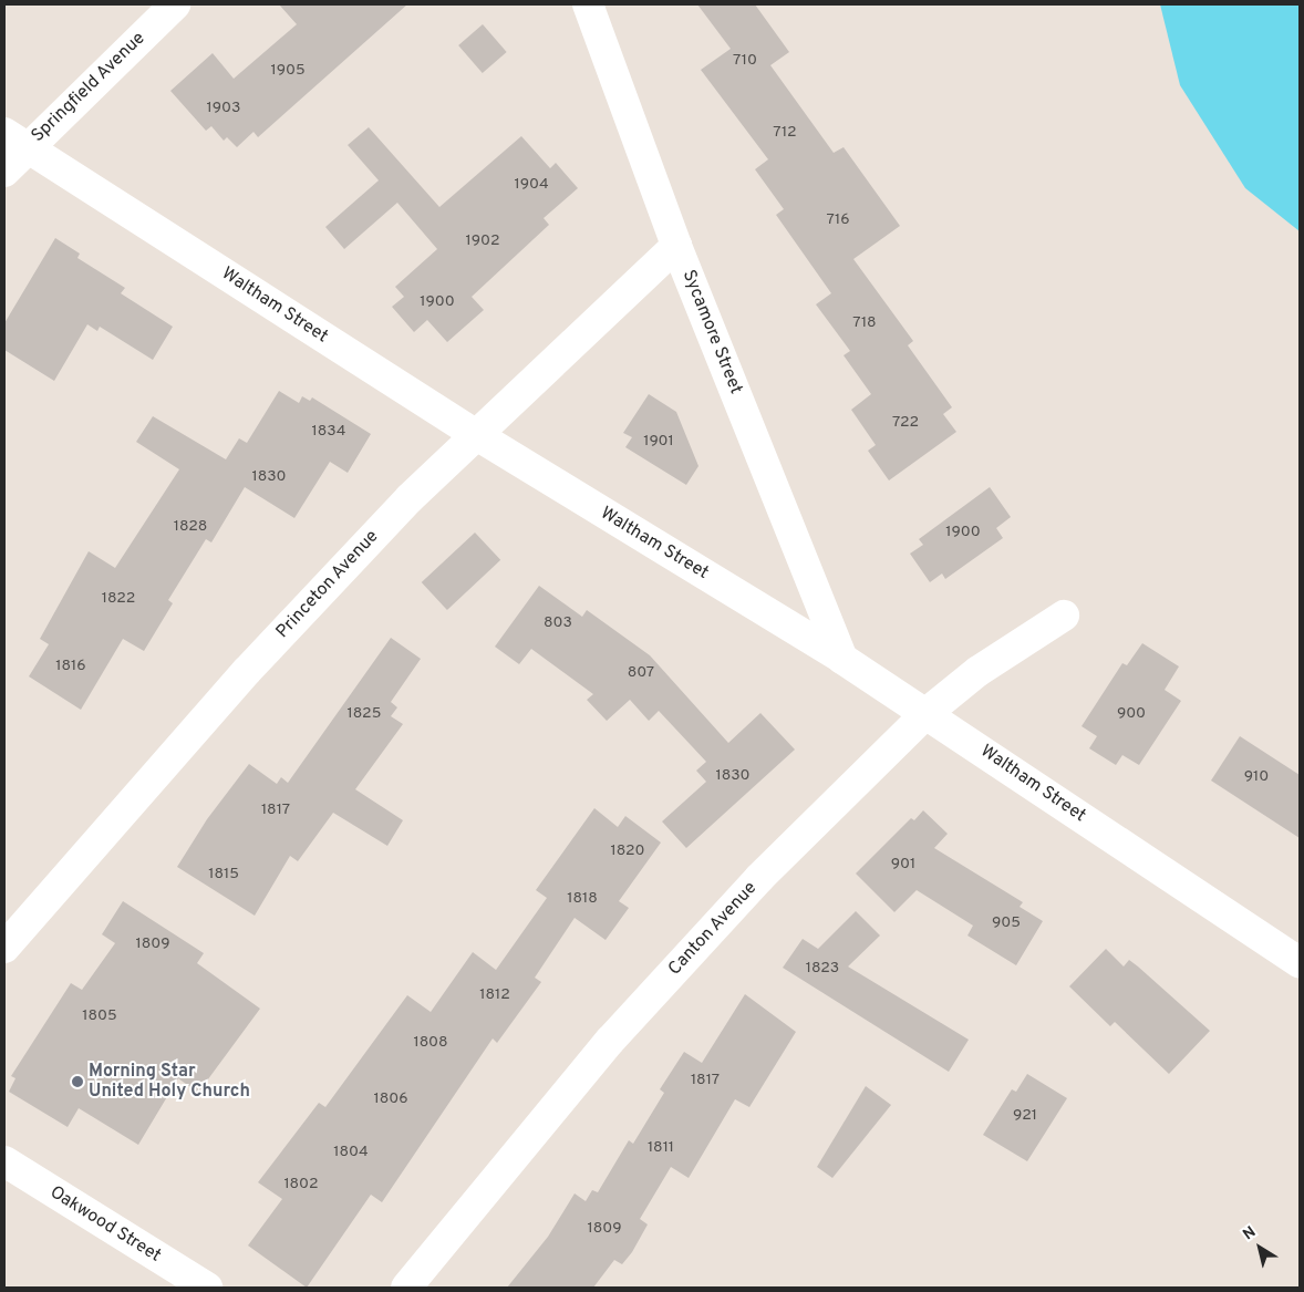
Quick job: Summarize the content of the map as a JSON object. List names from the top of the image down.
{
  "streets": {
    "street": [
      "Springfield Avenue",
      "Waltham Street",
      "Sycamore Street",
      "Princeton Avenue",
      "Canton Avenue",
      "Oakwood Street"
    ]
  },
  "crossings": [
    ["Springfield Avenue", "Waltham Street"],
    ["Waltham Street", "Sycamore Street"],
    ["Waltham Street", "Princeton Avenue"],
    ["Waltham Street", "Canton Avenue"],
    ["Sycamore Street", "Princeton Avenue"]
  ],
  "places": ["Morning Star United Holy Church"],
  "house_numbers": [
    "710",
    "1905",
    "1903",
    "712",
    "1904",
    "716",
    "1902",
    "1900",
    "718",
    "722",
    "1834",
    "1901",
    "1830",
    "1828",
    "1900",
    "1822",
    "803",
    "1816",
    "807",
    "1825",
    "900",
    "1830",
    "910",
    "1817",
    "1820",
    "901",
    "1815",
    "1818",
    "905",
    "1809",
    "1823",
    "1812",
    "1805",
    "1808",
    "1817",
    "1806",
    "921",
    "1811",
    "1804",
    "1802",
    "1809"
  ],
  "north": "top left"
}
